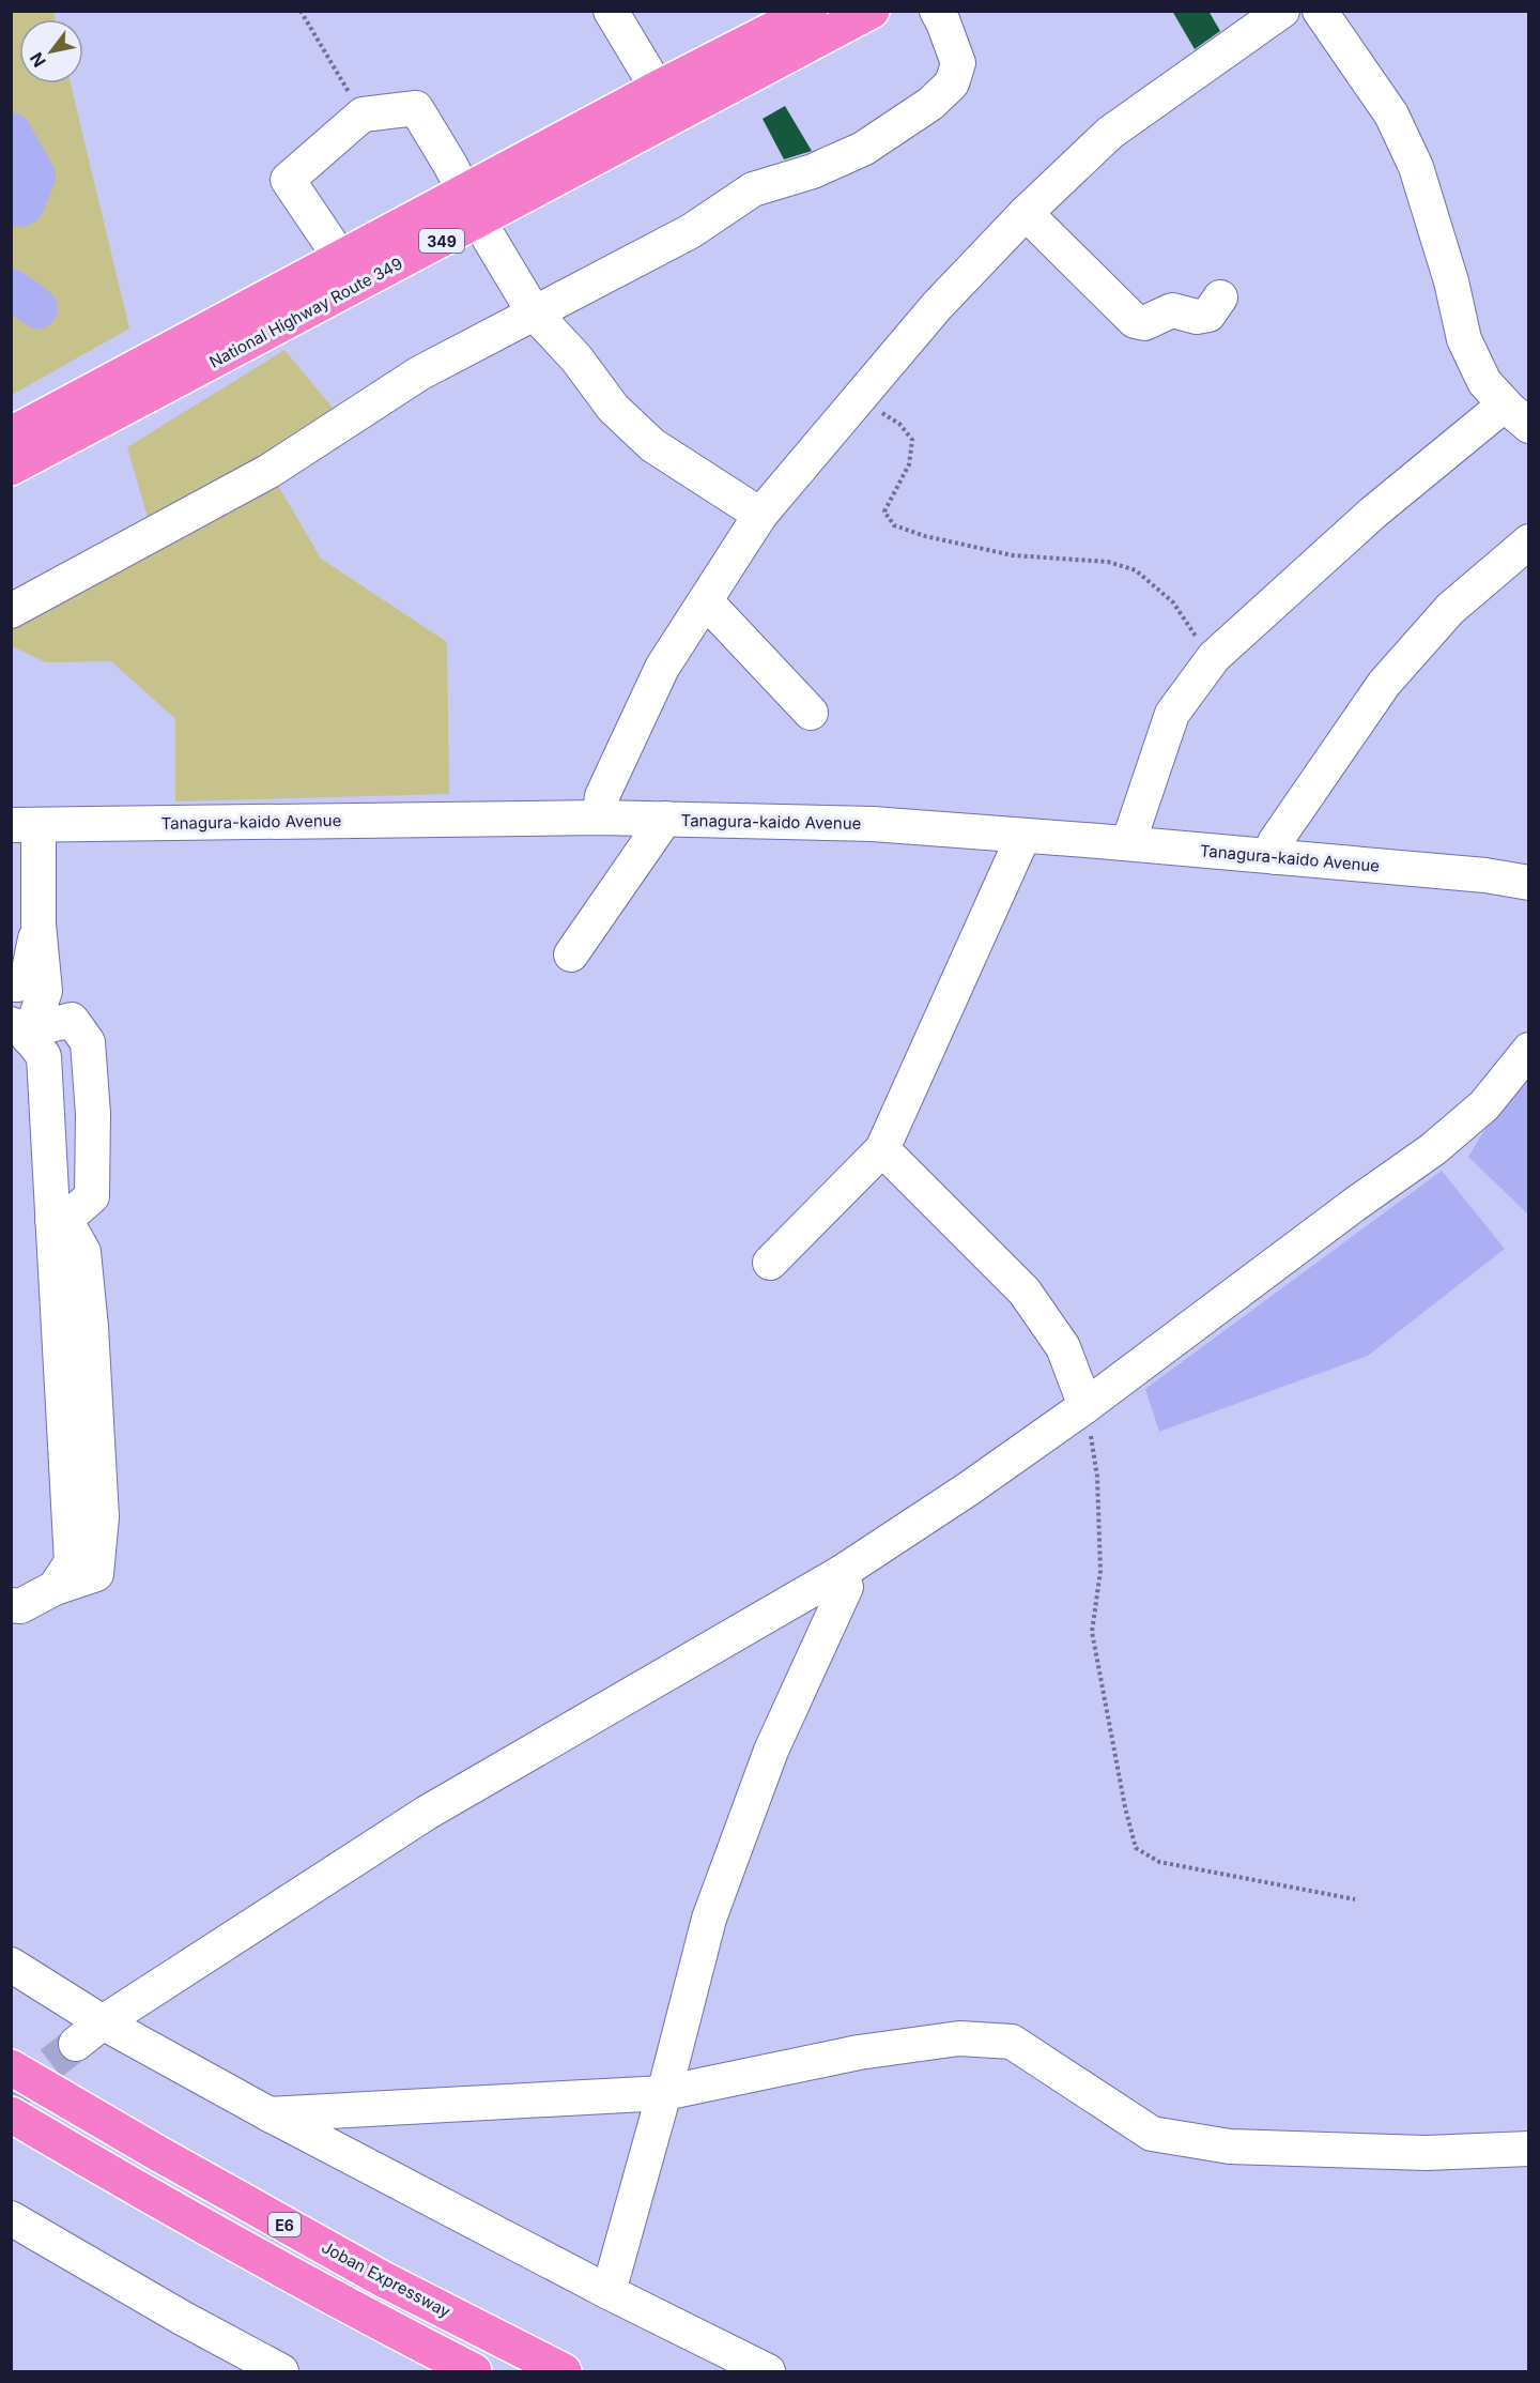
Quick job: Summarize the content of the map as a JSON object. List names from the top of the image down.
{
  "streets": {
    "highway": [
      "349",
      "National Highway Route 349",
      "E6",
      "Joban Expressway"
    ],
    "street": ["Tanagura-kaido Avenue"]
  },
  "north": "bottom left"
}
